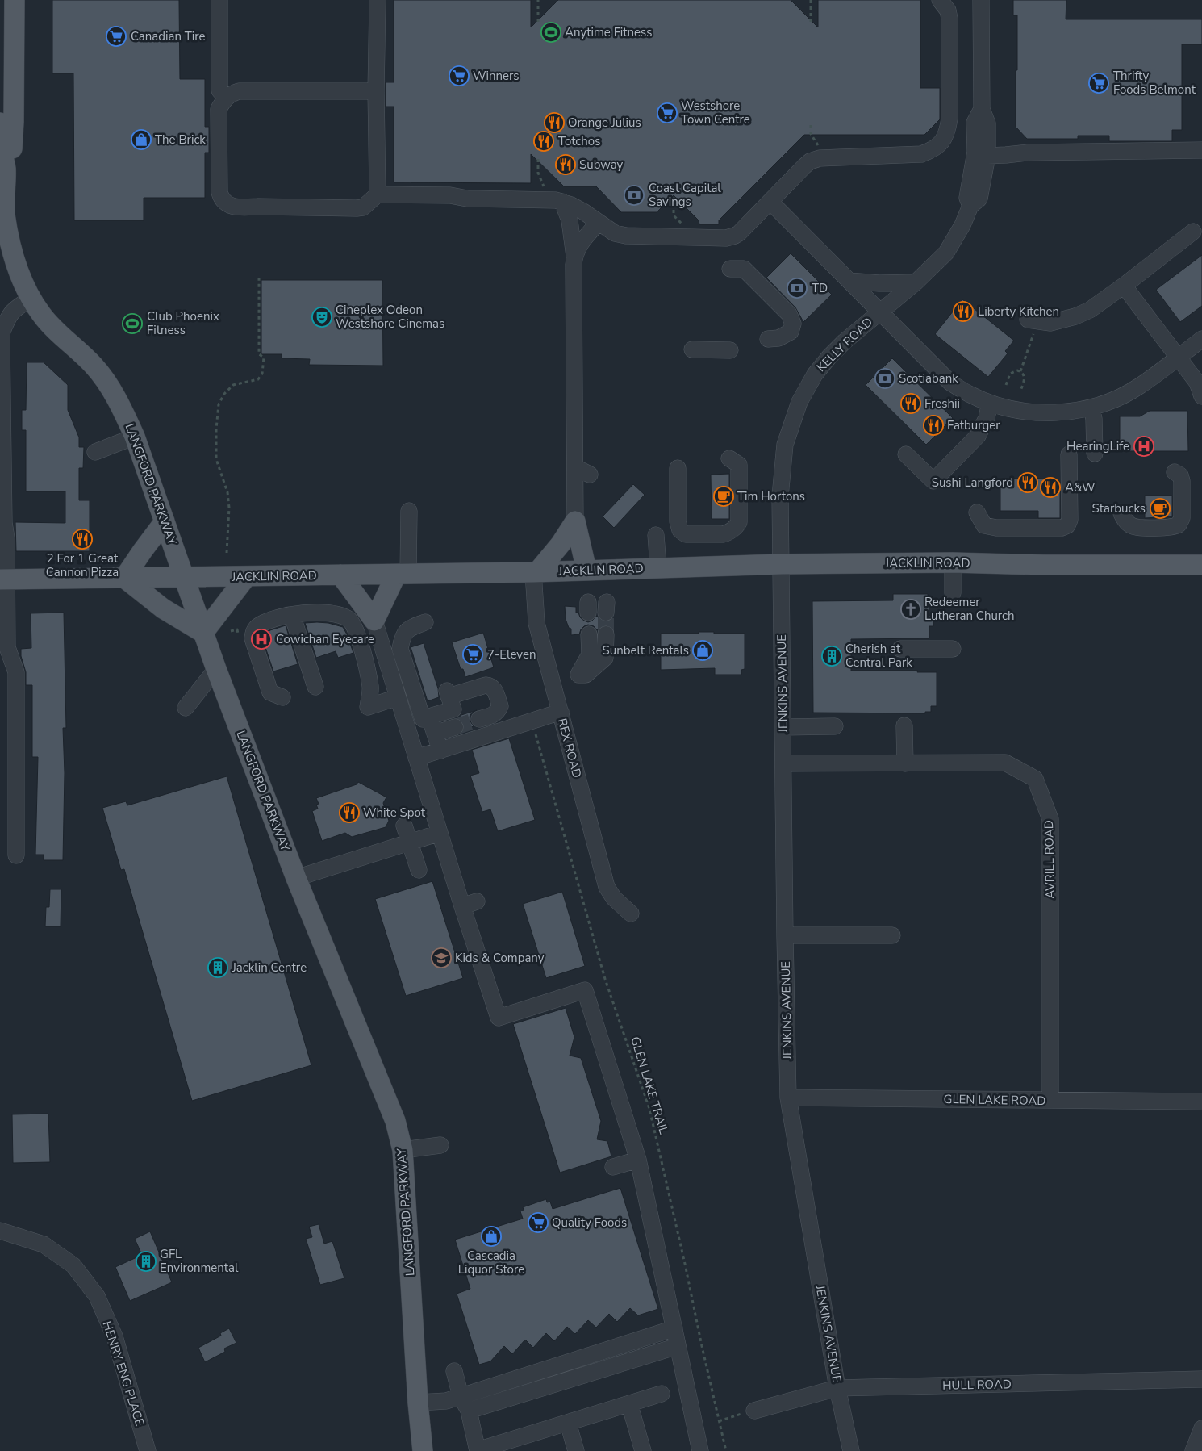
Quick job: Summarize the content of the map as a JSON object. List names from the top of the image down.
{
  "streets": {
    "main road": ["LANGFORD PARKWAY", "JACKLIN ROAD"],
    "street": [
      "KELLY ROAD",
      "JENKINS AVENUE",
      "REX ROAD",
      "AVRILL ROAD",
      "GLEN LAKE ROAD",
      "HENRY ENG PLACE",
      "HULL ROAD"
    ],
    "path": ["GLEN LAKE TRAIL"]
  },
  "crossings": [
    ["KELLY ROAD", "JACKLIN ROAD"],
    ["KELLY ROAD", "JENKINS AVENUE"],
    ["LANGFORD PARKWAY", "JACKLIN ROAD"],
    ["JACKLIN ROAD", "JENKINS AVENUE"],
    ["JACKLIN ROAD", "REX ROAD"],
    ["JENKINS AVENUE", "AVRILL ROAD"],
    ["JENKINS AVENUE", "GLEN LAKE ROAD"],
    ["JENKINS AVENUE", "HULL ROAD"],
    ["AVRILL ROAD", "GLEN LAKE ROAD"]
  ],
  "places": {
    "sports": ["Anytime Fitness", "Club Phoenix Fitness"],
    "supermarket": [
      "Canadian Tire",
      "Winners",
      "Thrifty Foods Belmont",
      "Westshore Town Centre",
      "7-Eleven",
      "Quality Foods"
    ],
    "restaurant": [
      "Orange Julius",
      "Totchos",
      "Subway",
      "Liberty Kitchen",
      "Freshii",
      "Fatburger",
      "Sushi Langford",
      "A&W",
      "2 For 1 Great Cannon Pizza",
      "White Spot"
    ],
    "shop": ["The Brick", "Sunbelt Rentals", "Cascadia Liquor Store"],
    "bank": ["Coast Capital Savings", "TD", "Scotiabank"],
    "theatre": ["Cineplex Odeon Westshore Cinemas"],
    "hospital": ["HearingLife", "Cowichan Eyecare"],
    "cafe": ["Tim Hortons", "Starbucks"],
    "church": ["Redeemer Lutheran Church"],
    "building": ["Cherish at Central Park", "Jacklin Centre", "GFL Environmental"],
    "school or university": ["Kids & Company"]
  }
}
